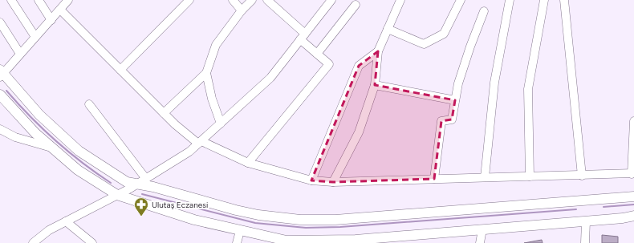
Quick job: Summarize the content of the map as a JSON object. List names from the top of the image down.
{
  "places": {
    "pharmacy": ["Ulutaş Eczanesi"]
  }
}
